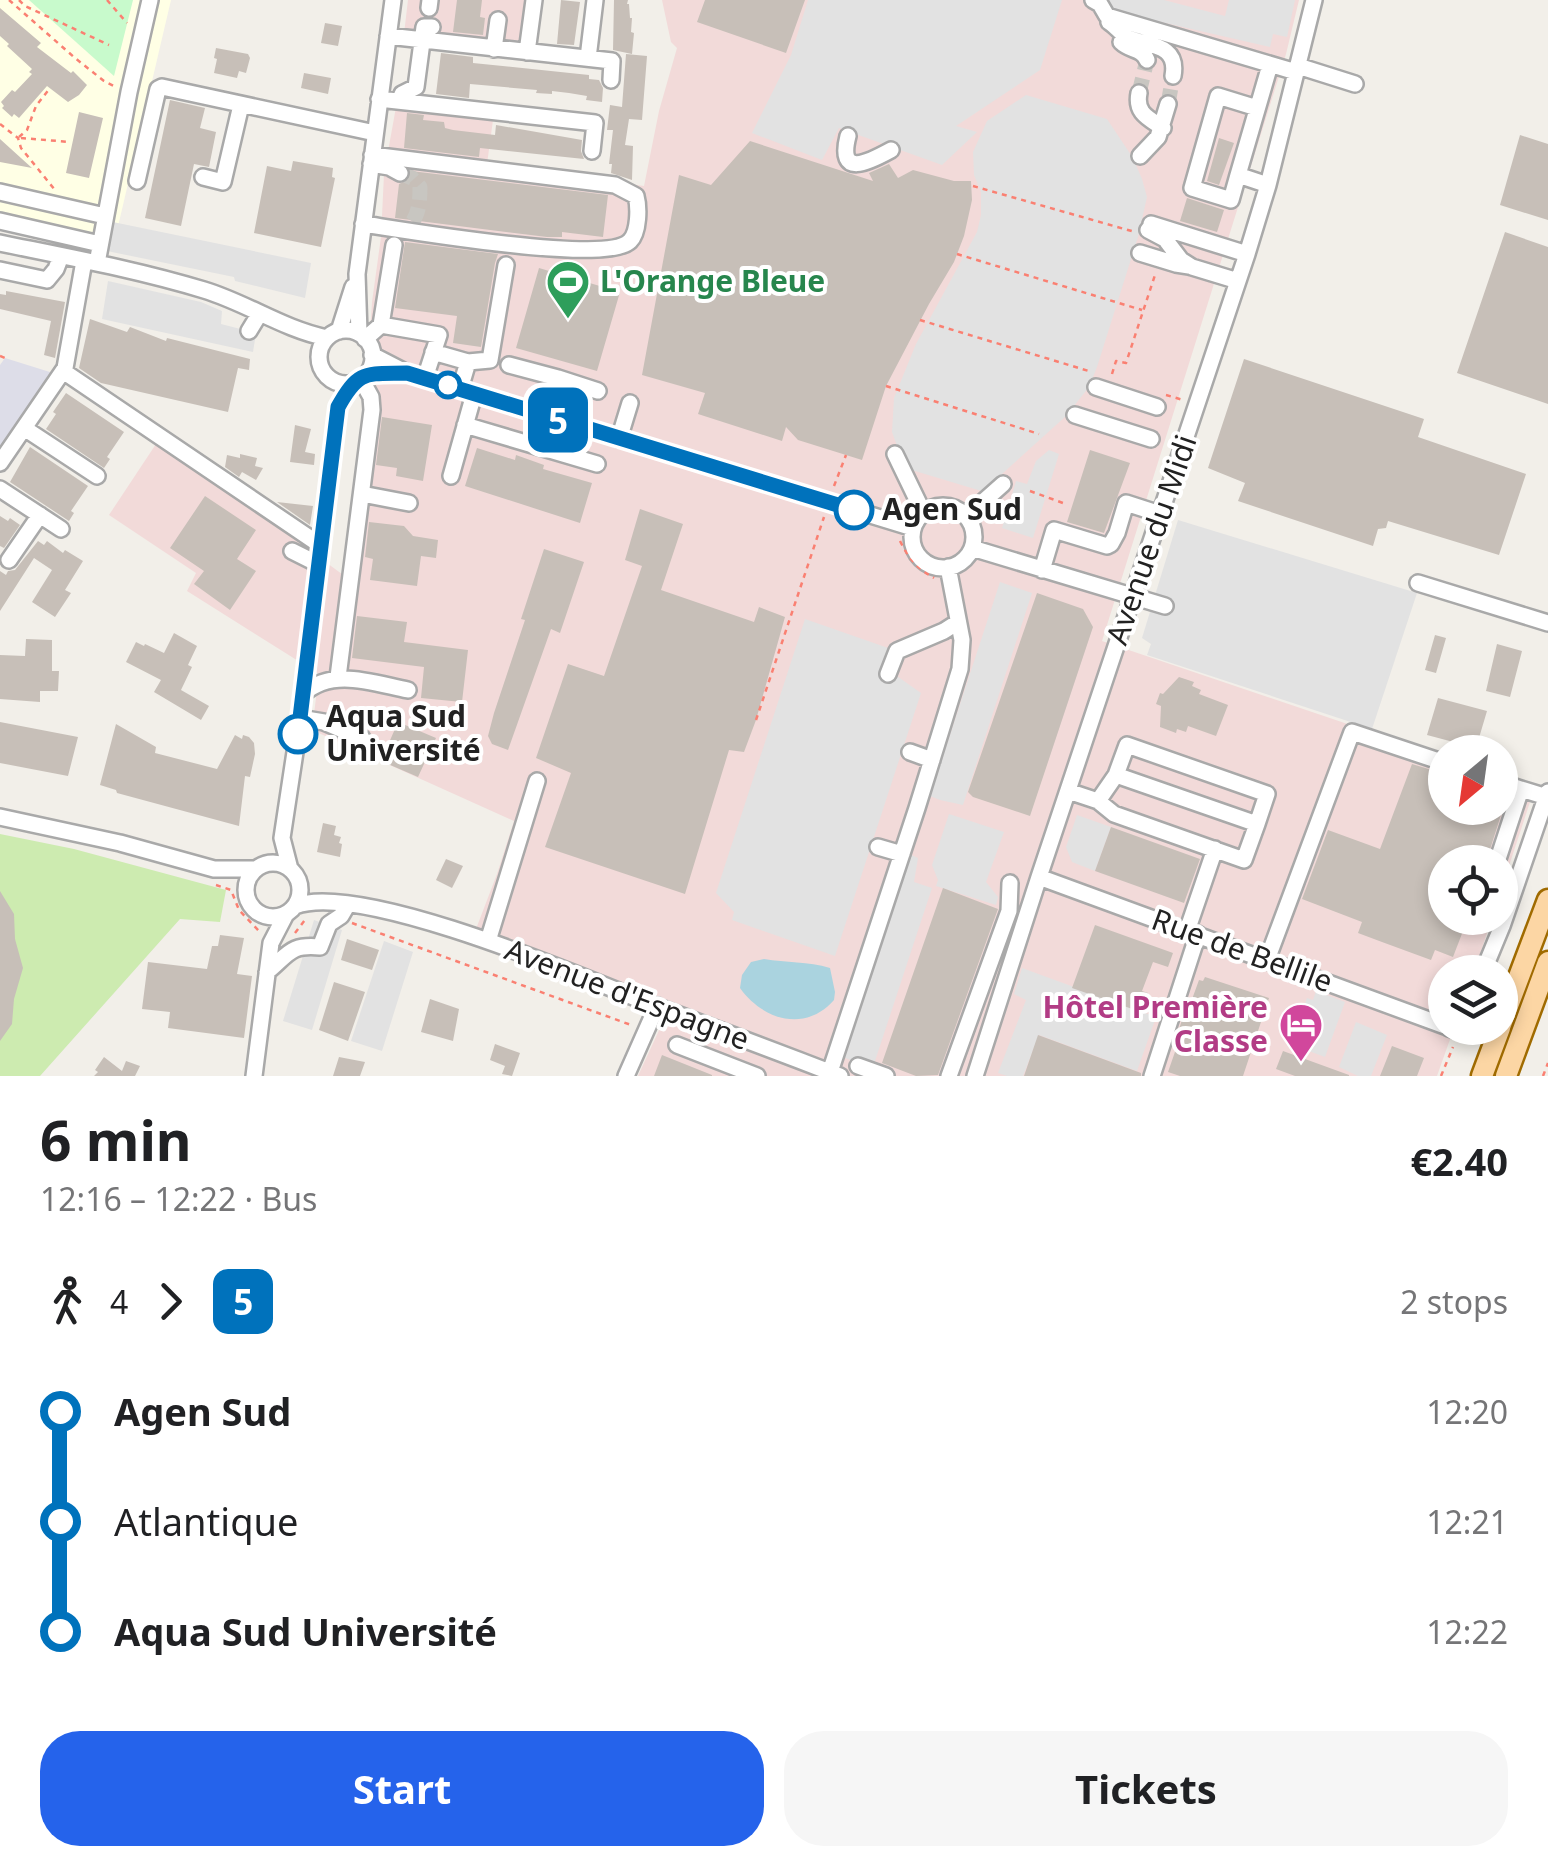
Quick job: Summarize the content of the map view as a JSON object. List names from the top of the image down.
{
  "streets": {
    "street": ["Avenue du Midi", "Rue de Bellile", "Avenue d'Espagne"]
  },
  "crossings": [
    ["Avenue du Midi", "Rue de Bellile"]
  ],
  "places": {
    "sports": ["L'Orange Bleue"],
    "other": ["Agen Sud", "Aqua Sud Université"],
    "hotel": ["Hôtel Première Classe"]
  },
  "lines": ["bus line 5"],
  "north": "bottom left",
  "page": {
    "on_map": "5",
    "heading": ["6 min", "12:16 – 12:22 · Bus", "€2.40"],
    "legs": ["4", "5", "2 stops"],
    "list": [
      {
        "name": "Agen Sud",
        "value": "12:20"
      },
      {
        "name": "Atlantique",
        "value": "12:21"
      },
      {
        "name": "Aqua Sud Université",
        "value": "12:22"
      }
    ],
    "buttons": ["Start", "Tickets"]
  }
}
